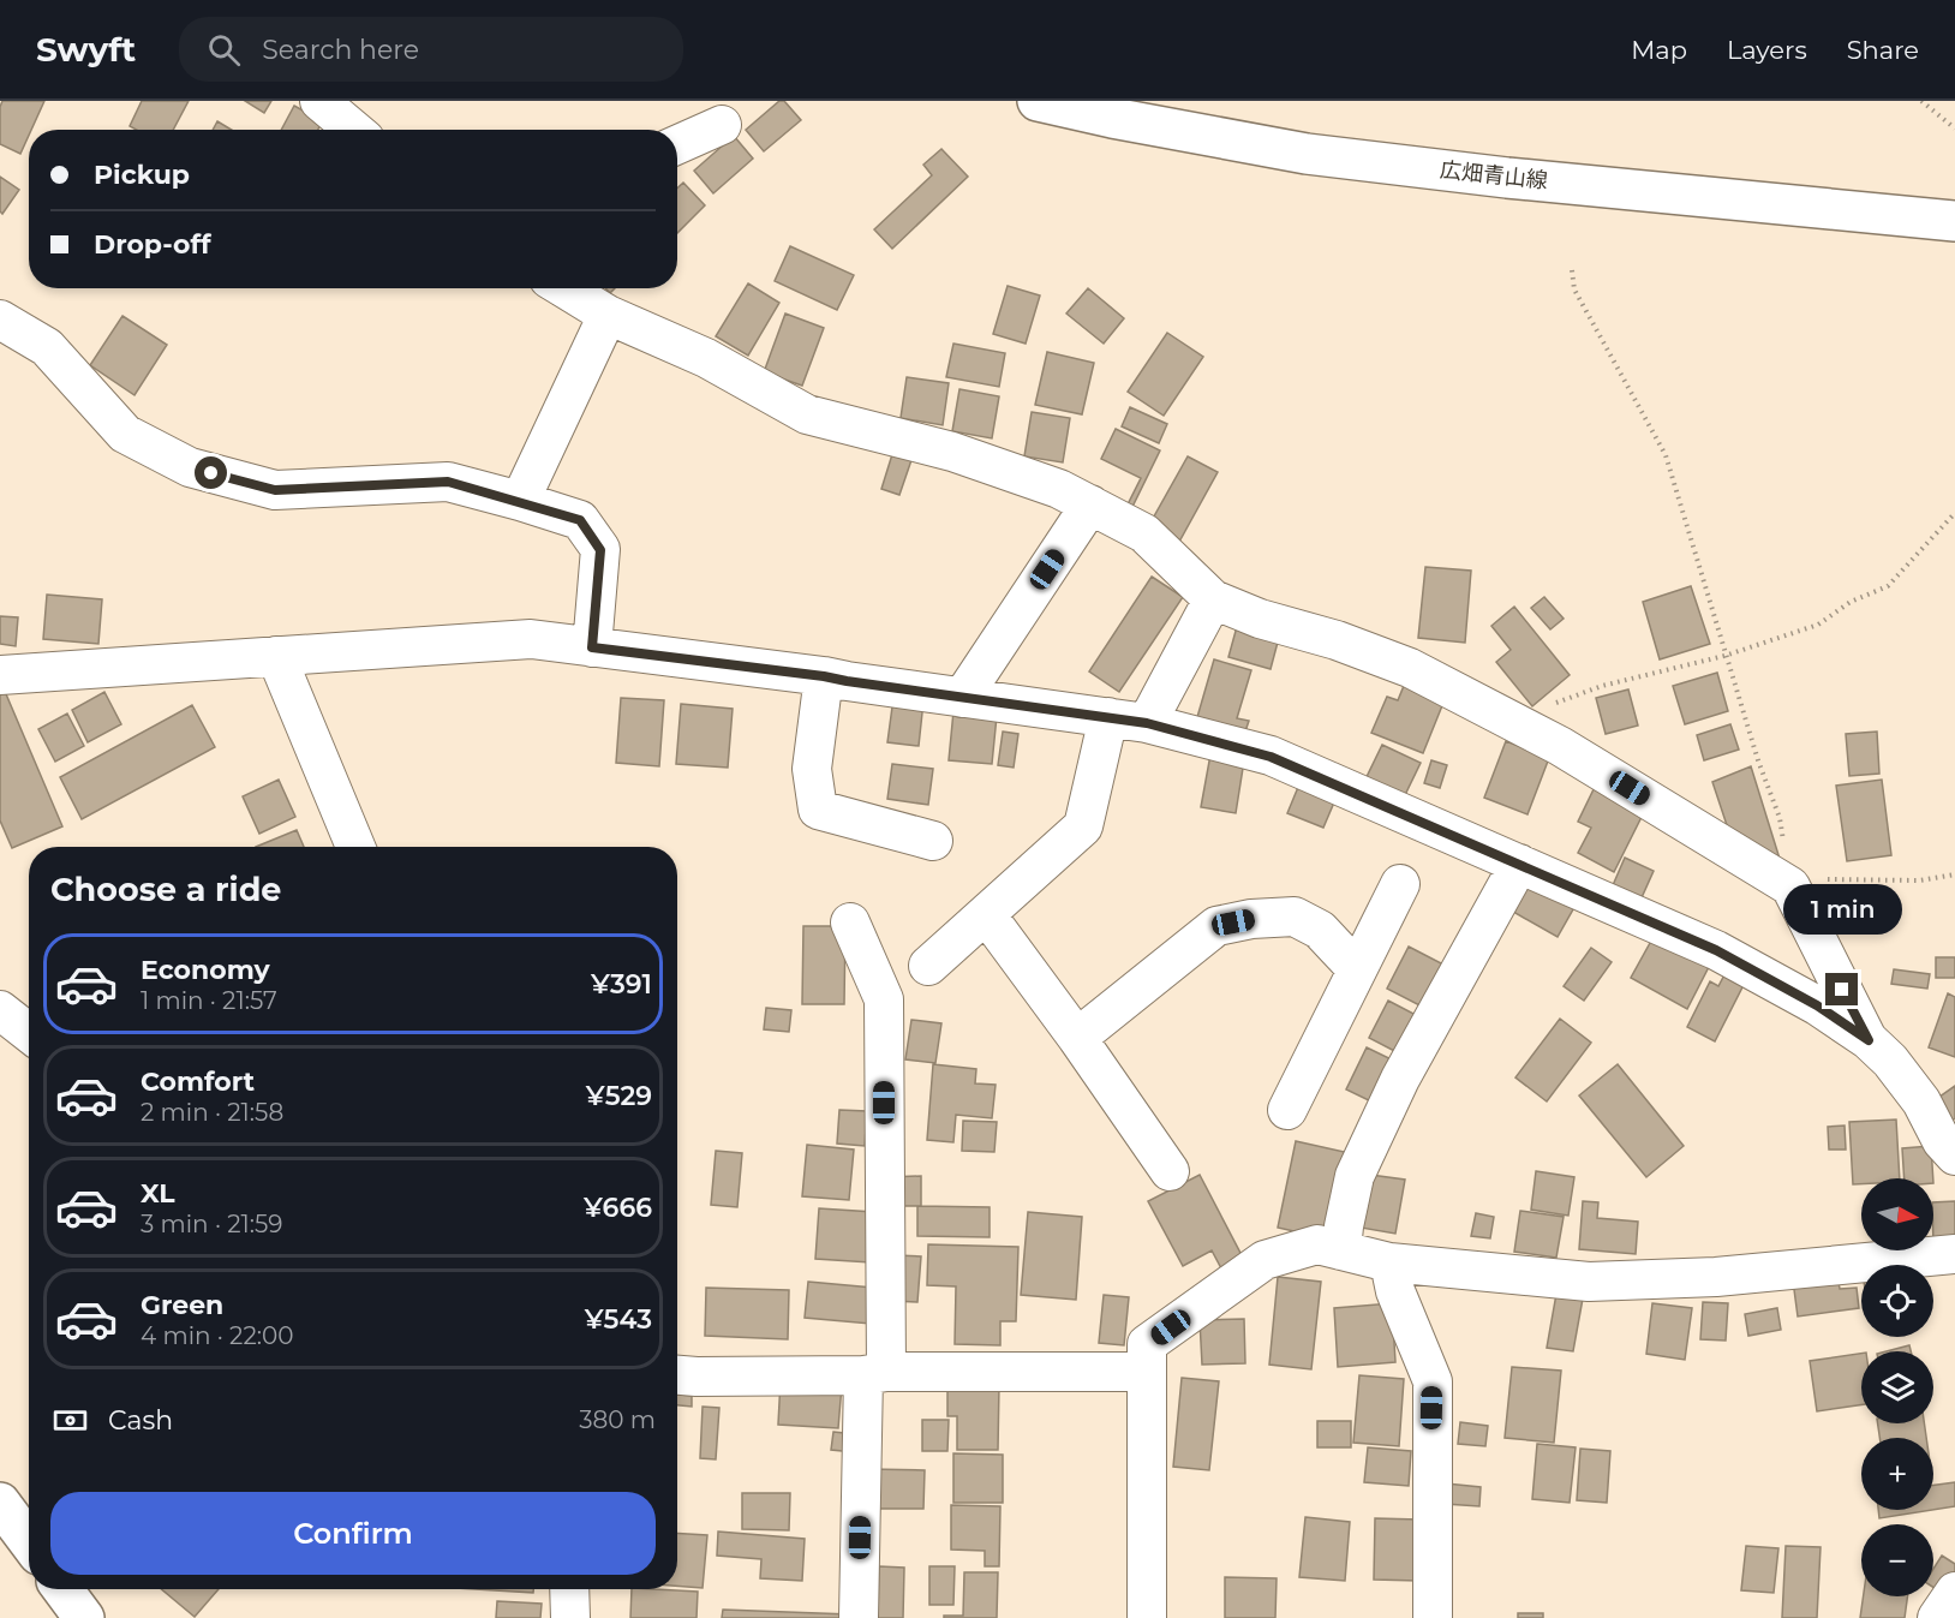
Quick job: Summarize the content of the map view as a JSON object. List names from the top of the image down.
{
  "streets": {
    "main road": ["広畑青山線"]
  },
  "north": "right",
  "page": {
    "header": "Swyft",
    "search": "Search here",
    "nav": ["Map", "Layers", "Share"],
    "banner": ["Pickup", "Drop-off"],
    "heading": "Choose a ride",
    "bubble": "1 min",
    "list": [
      {
        "name": "Economy",
        "note": "1 min · 21:57",
        "value": "¥391"
      },
      {
        "name": "Comfort",
        "note": "2 min · 21:58",
        "value": "¥529"
      },
      {
        "name": "XL",
        "note": "3 min · 21:59",
        "value": "¥666"
      },
      {
        "name": "Green",
        "note": "4 min · 22:00",
        "value": "¥543"
      }
    ],
    "map_buttons": ["+", "−"],
    "pay": ["Cash", "380 m"],
    "buttons": "Confirm"
  }
}
